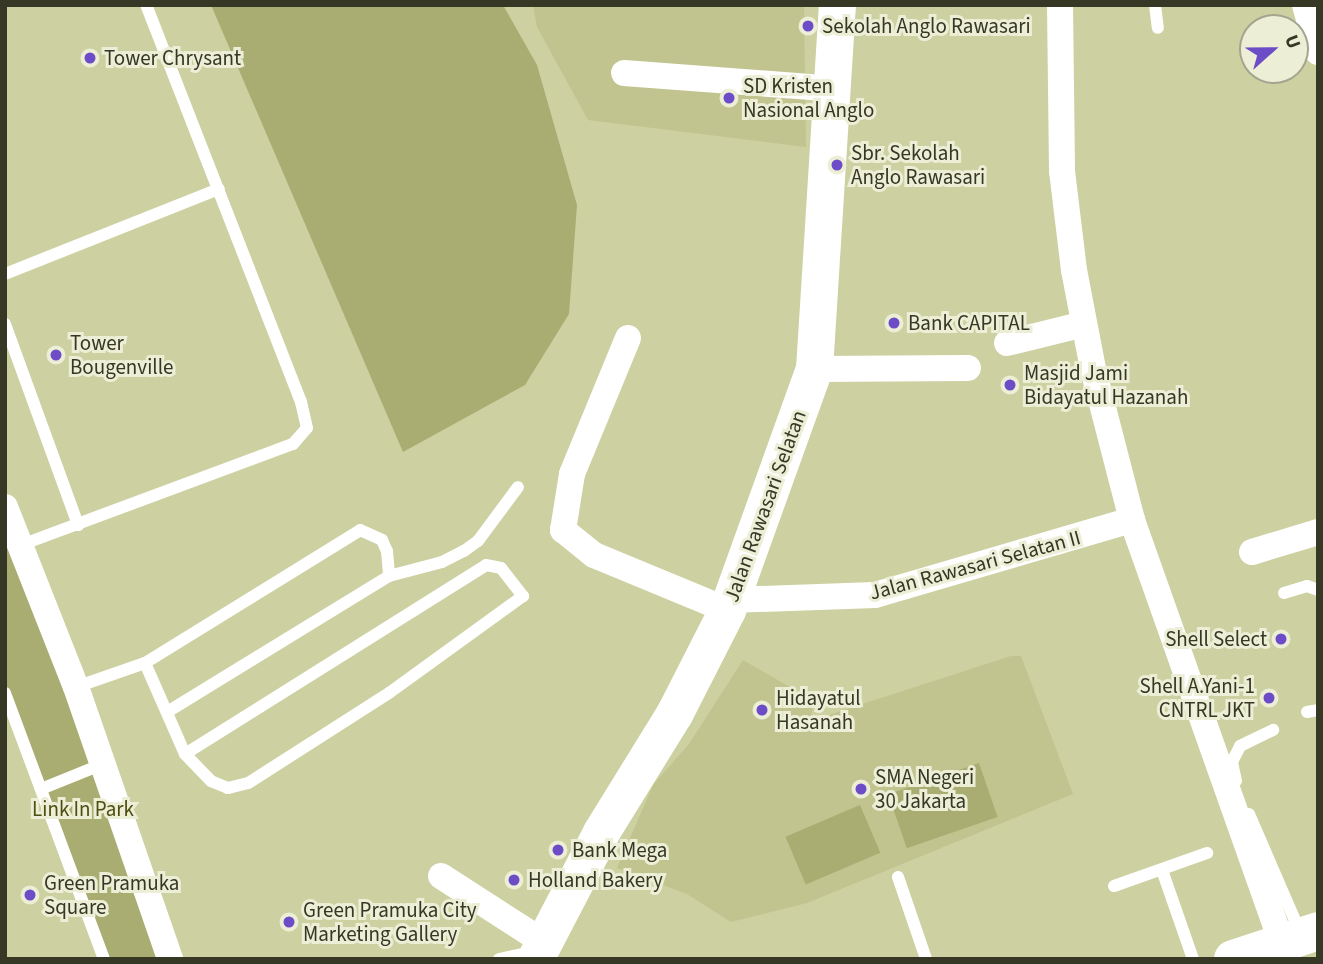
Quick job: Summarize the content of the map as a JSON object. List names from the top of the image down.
{
  "streets": {
    "main road": ["Jalan Rawasari Selatan"],
    "street": ["Jalan Rawasari Selatan II"]
  },
  "crossings": [
    ["Jalan Rawasari Selatan", "Jalan Rawasari Selatan II"]
  ],
  "parks": ["Link In Park"],
  "places": [
    "Sekolah Anglo Rawasari",
    "Tower Chrysant",
    "SD Kristen Nasional Anglo",
    "Sbr. Sekolah Anglo Rawasari",
    "Bank CAPITAL",
    "Tower Bougenville",
    "Masjid Jami Bidayatul Hazanah",
    "Shell Select",
    "Shell A.Yani-1 CNTRL JKT",
    "Hidayatul Hasanah",
    "SMA Negeri 30 Jakarta",
    "Bank Mega",
    "Holland Bakery",
    "Green Pramuka Square",
    "Green Pramuka City Marketing Gallery"
  ],
  "north": "right"
}
